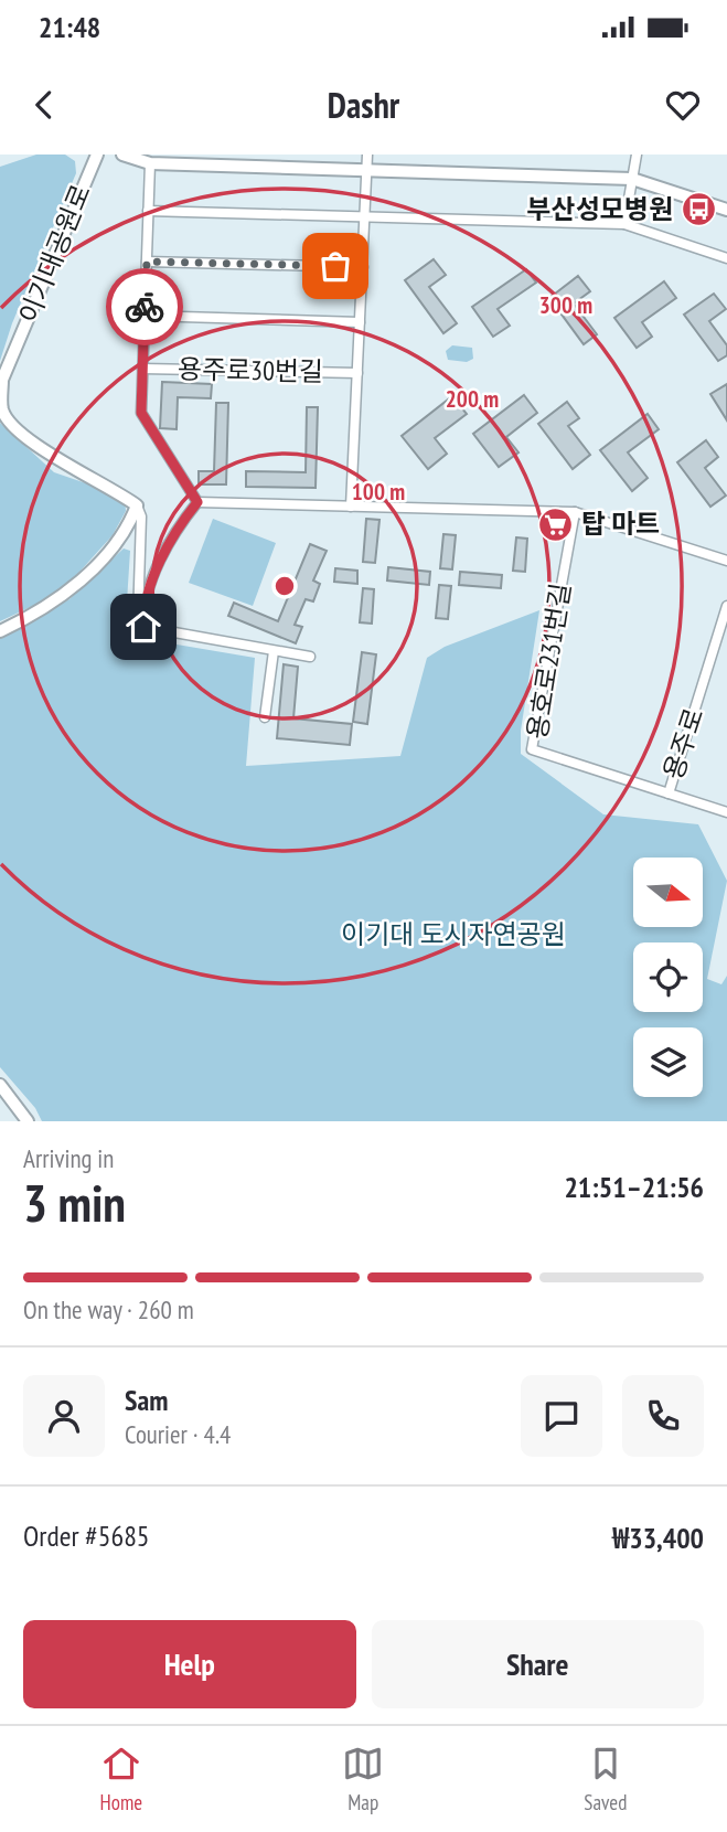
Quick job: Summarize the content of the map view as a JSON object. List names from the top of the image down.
{
  "streets": {
    "street": [
      "이기대공원로",
      "용주로30번길",
      "용호로231번길",
      "용주로"
    ]
  },
  "crossings": [
    ["용호로231번길", "용주로"]
  ],
  "parks": ["이기대 도시자연공원"],
  "places": {
    "bus stop": ["부산성모병원"],
    "supermarket": ["탑 마트"]
  },
  "north": "right",
  "page": {
    "status": "21:48",
    "header": "Dashr",
    "heading": ["3 min", "Arriving in", "21:51–21:56"],
    "panel": [
      "Sam",
      "Courier · 4.4",
      "Order #5685",
      "₩33,400"
    ],
    "bar": "On the way · 260 m",
    "buttons": ["Help", "Share"],
    "tabs": ["Home", "Map", "Saved"]
  },
  "rings": ["300 m", "200 m", "100 m"]
}
